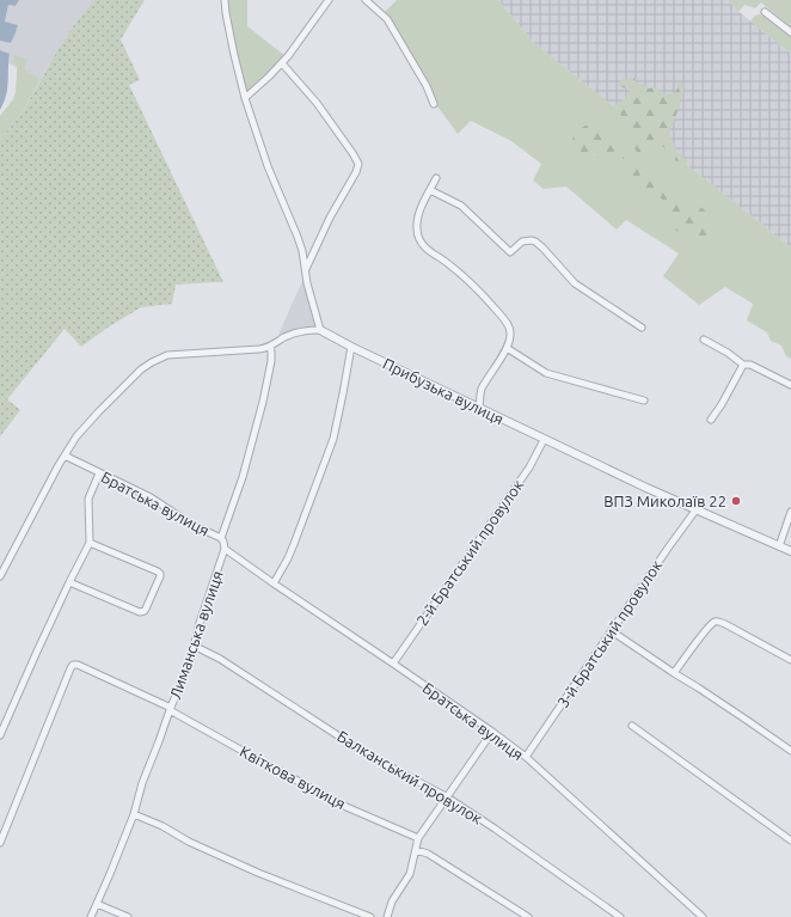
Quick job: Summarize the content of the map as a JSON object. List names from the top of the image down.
{
  "streets": {
    "street": [
      "Прибузька вулиця",
      "Братська вулиця",
      "2-й Братський провулок",
      "3-й Братський провулок",
      "Лиманська вулиця",
      "Квіткова вулиця",
      "Балканський провулок"
    ]
  },
  "crossings": [
    ["Прибузька вулиця", "2-й Братський провулок"],
    ["Прибузька вулиця", "3-й Братський провулок"],
    ["Братська вулиця", "2-й Братський провулок"],
    ["Братська вулиця", "3-й Братський провулок"],
    ["Братська вулиця", "Лиманська вулиця"],
    ["Лиманська вулиця", "Квіткова вулиця"],
    ["Лиманська вулиця", "Балканський провулок"]
  ],
  "places": ["ВПЗ Миколаїв 22"]
}
